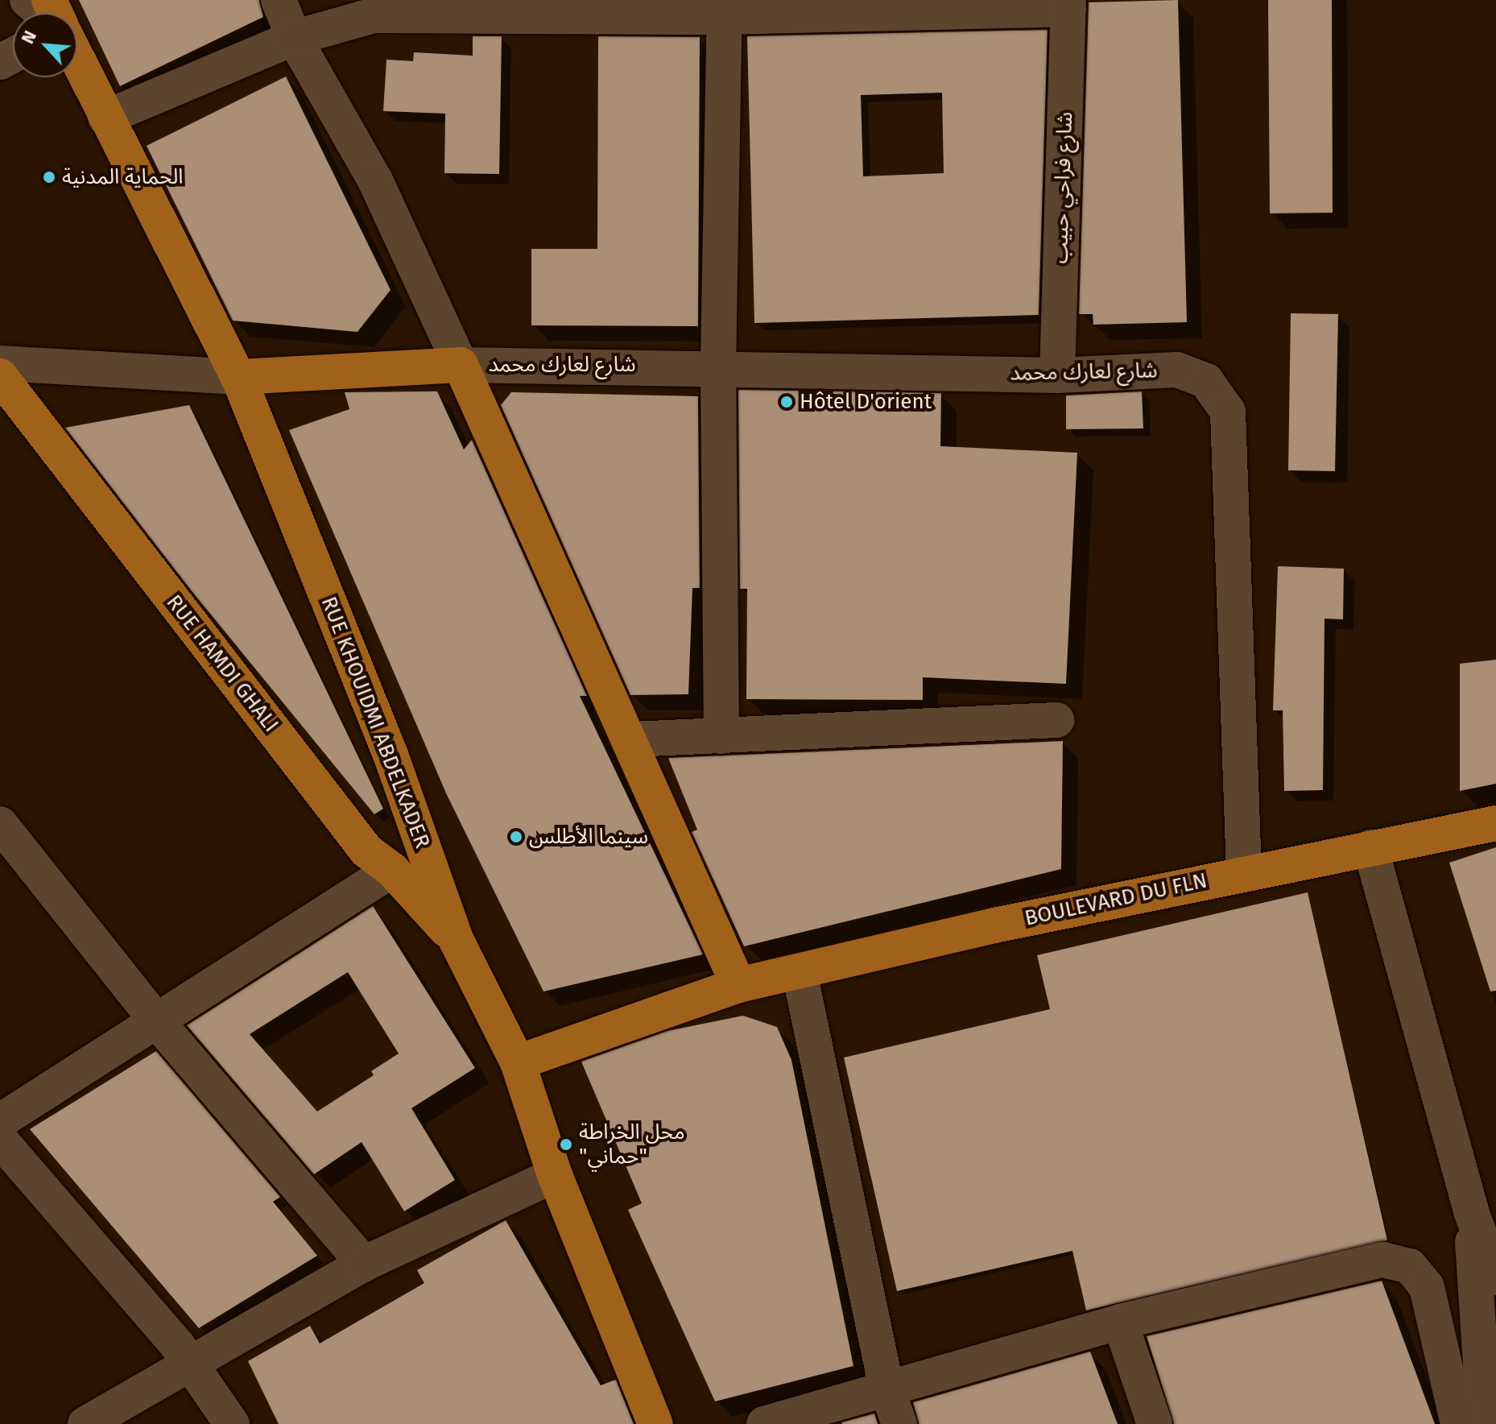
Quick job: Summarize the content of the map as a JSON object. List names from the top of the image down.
{
  "streets": {
    "main road": ["RUE HAMDI GHALI", "RUE KHOUIDMI ABDELKADER", "BOULEVARD DU FLN"],
    "street": ["شارع فراحي حبيب", "شارع لعارك محمد"]
  },
  "crossings": [
    ["شارع فراحي حبيب", "شارع لعارك محمد"],
    ["شارع لعارك محمد", "BOULEVARD DU FLN"],
    ["RUE HAMDI GHALI", "RUE KHOUIDMI ABDELKADER"],
    ["RUE KHOUIDMI ABDELKADER", "BOULEVARD DU FLN"]
  ],
  "places": [
    "الحماية المدنية",
    "Hôtel D'orient",
    "سينما الأطلس",
    "محل الخراطة \"حماني\""
  ],
  "north": "top left"
}
